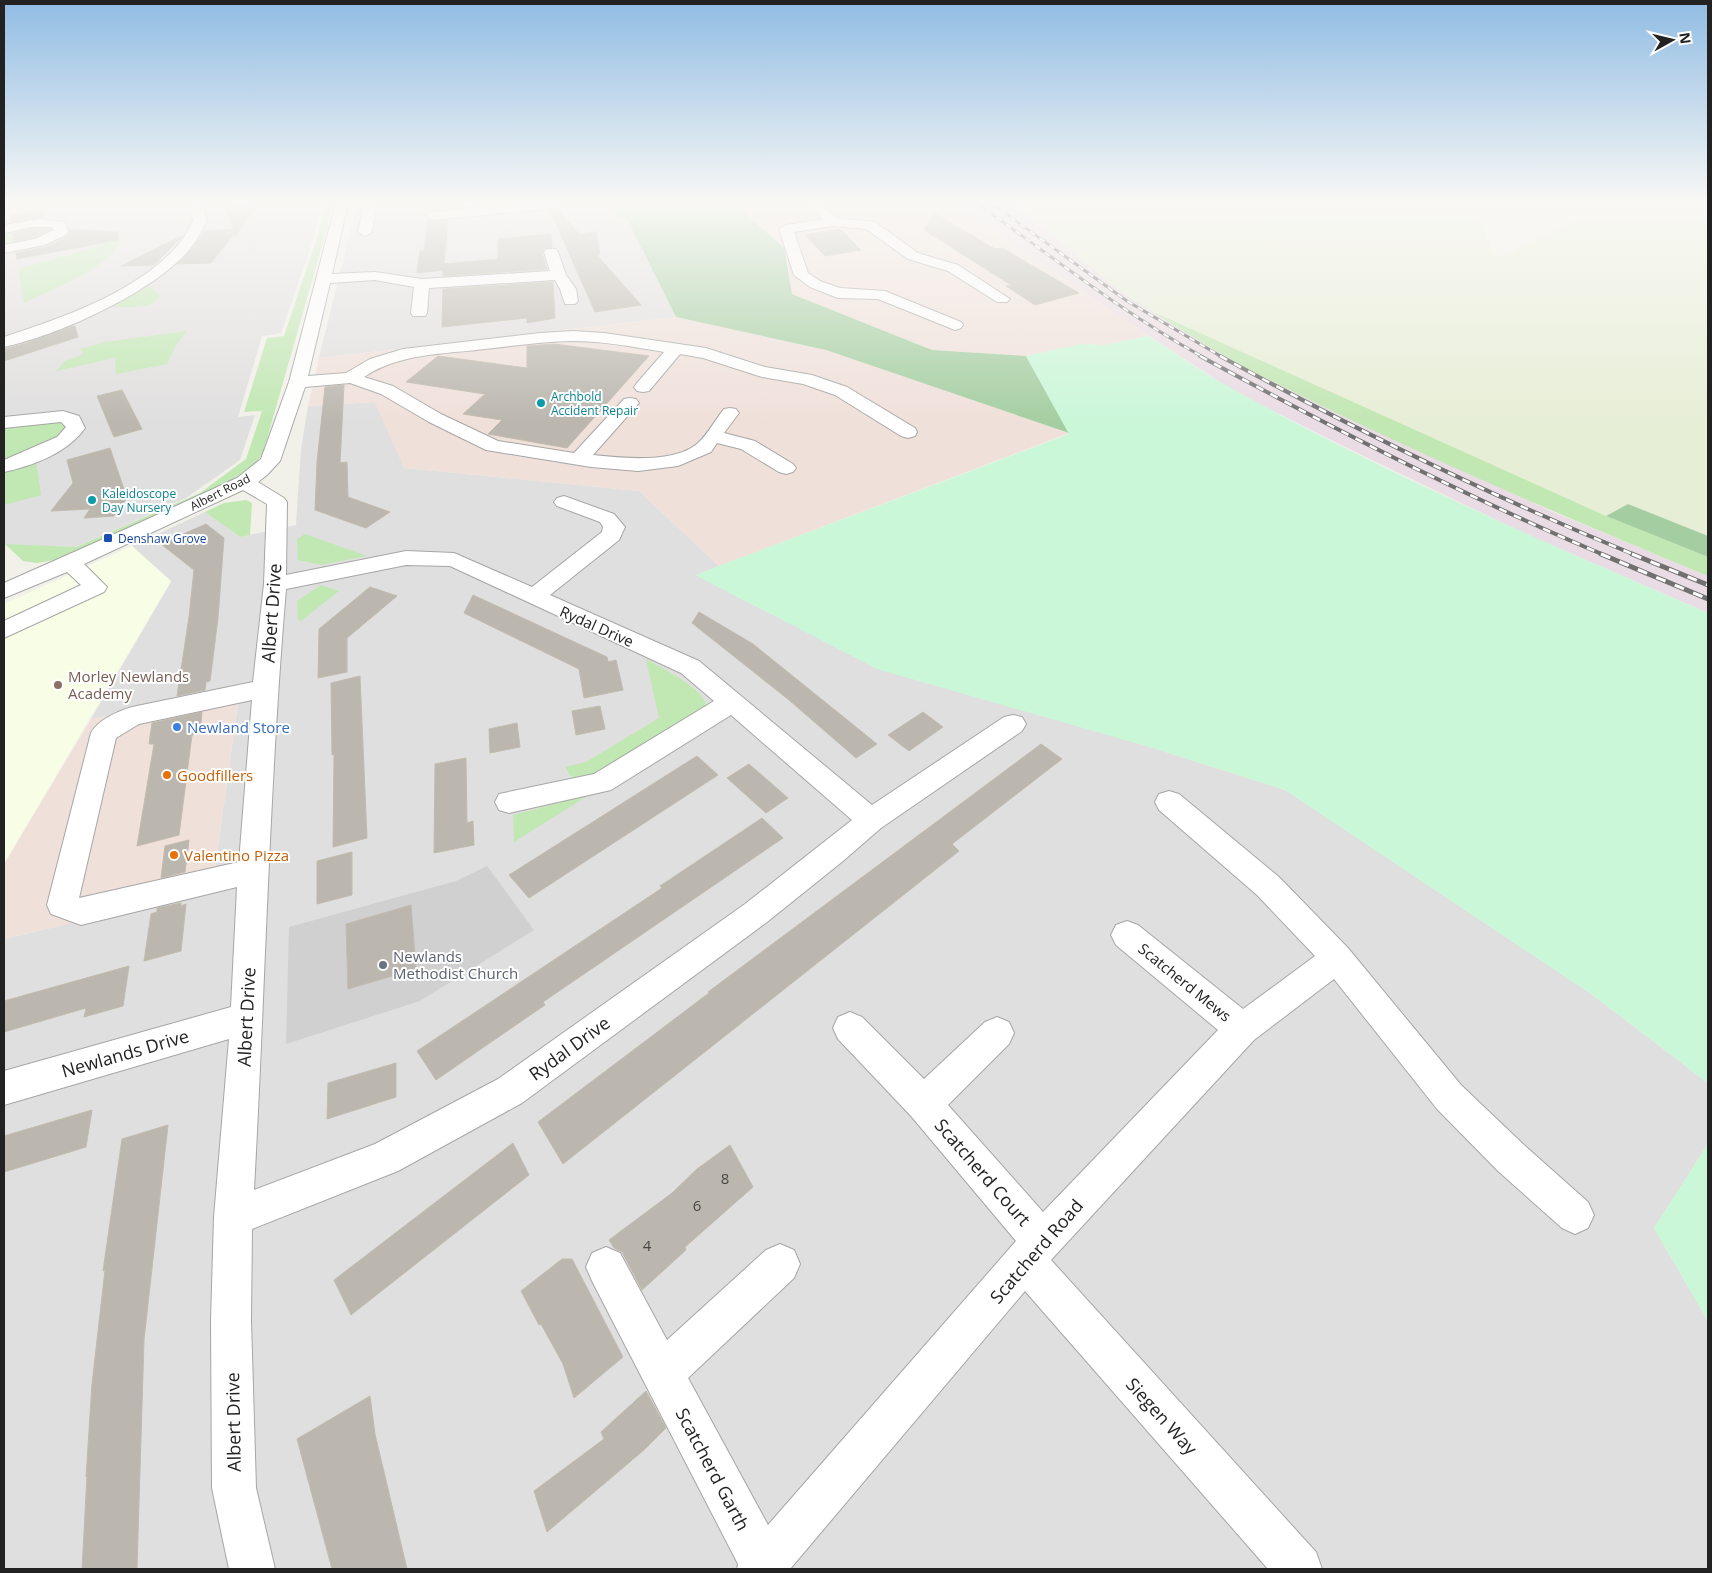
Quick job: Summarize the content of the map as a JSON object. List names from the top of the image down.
{
  "streets": {
    "street": [
      "Albert Road",
      "Albert Drive",
      "Rydal Drive",
      "Scatcherd Mews",
      "Newlands Drive",
      "Scatcherd Court",
      "Scatcherd Road",
      "Siegen Way",
      "Scatcherd Garth"
    ]
  },
  "crossings": [
    ["Albert Road", "Albert Drive"],
    ["Albert Drive", "Rydal Drive"],
    ["Albert Drive", "Newlands Drive"],
    ["Scatcherd Mews", "Scatcherd Road"],
    ["Scatcherd Court", "Scatcherd Road"],
    ["Scatcherd Court", "Siegen Way"],
    ["Scatcherd Road", "Siegen Way"],
    ["Scatcherd Road", "Scatcherd Garth"]
  ],
  "places": {
    "other": [
      "Archbold Accident Repair",
      "Kaleidoscope Day Nursery",
      "Morley Newlands Academy",
      "Newland Store",
      "Goodfillers",
      "Valentino Pizza",
      "Newlands Methodist Church"
    ],
    "transit": ["Denshaw Grove"]
  },
  "house_numbers": ["8", "6", "4"],
  "north": "right"
}
